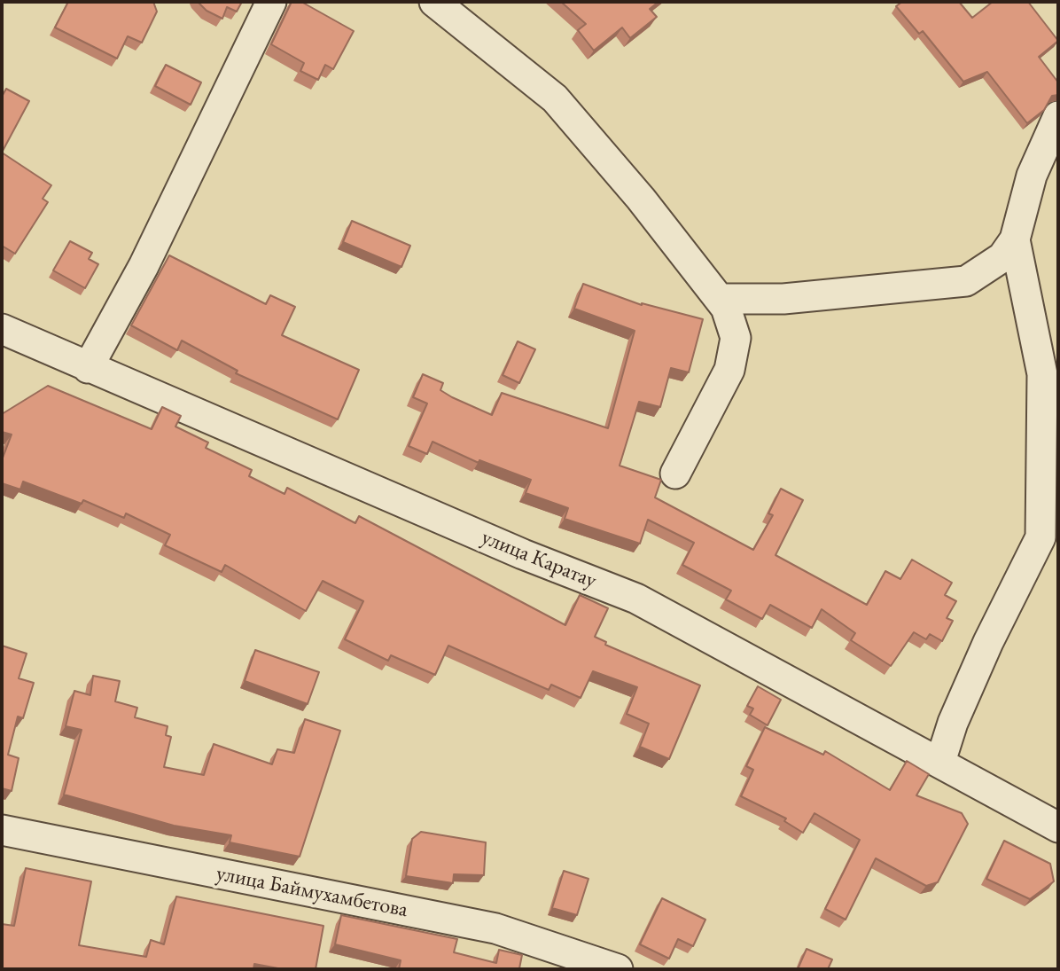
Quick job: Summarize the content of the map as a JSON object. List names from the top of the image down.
{
  "streets": {
    "street": ["улица Каратау", "улица Баймухамбетова"]
  }
}
